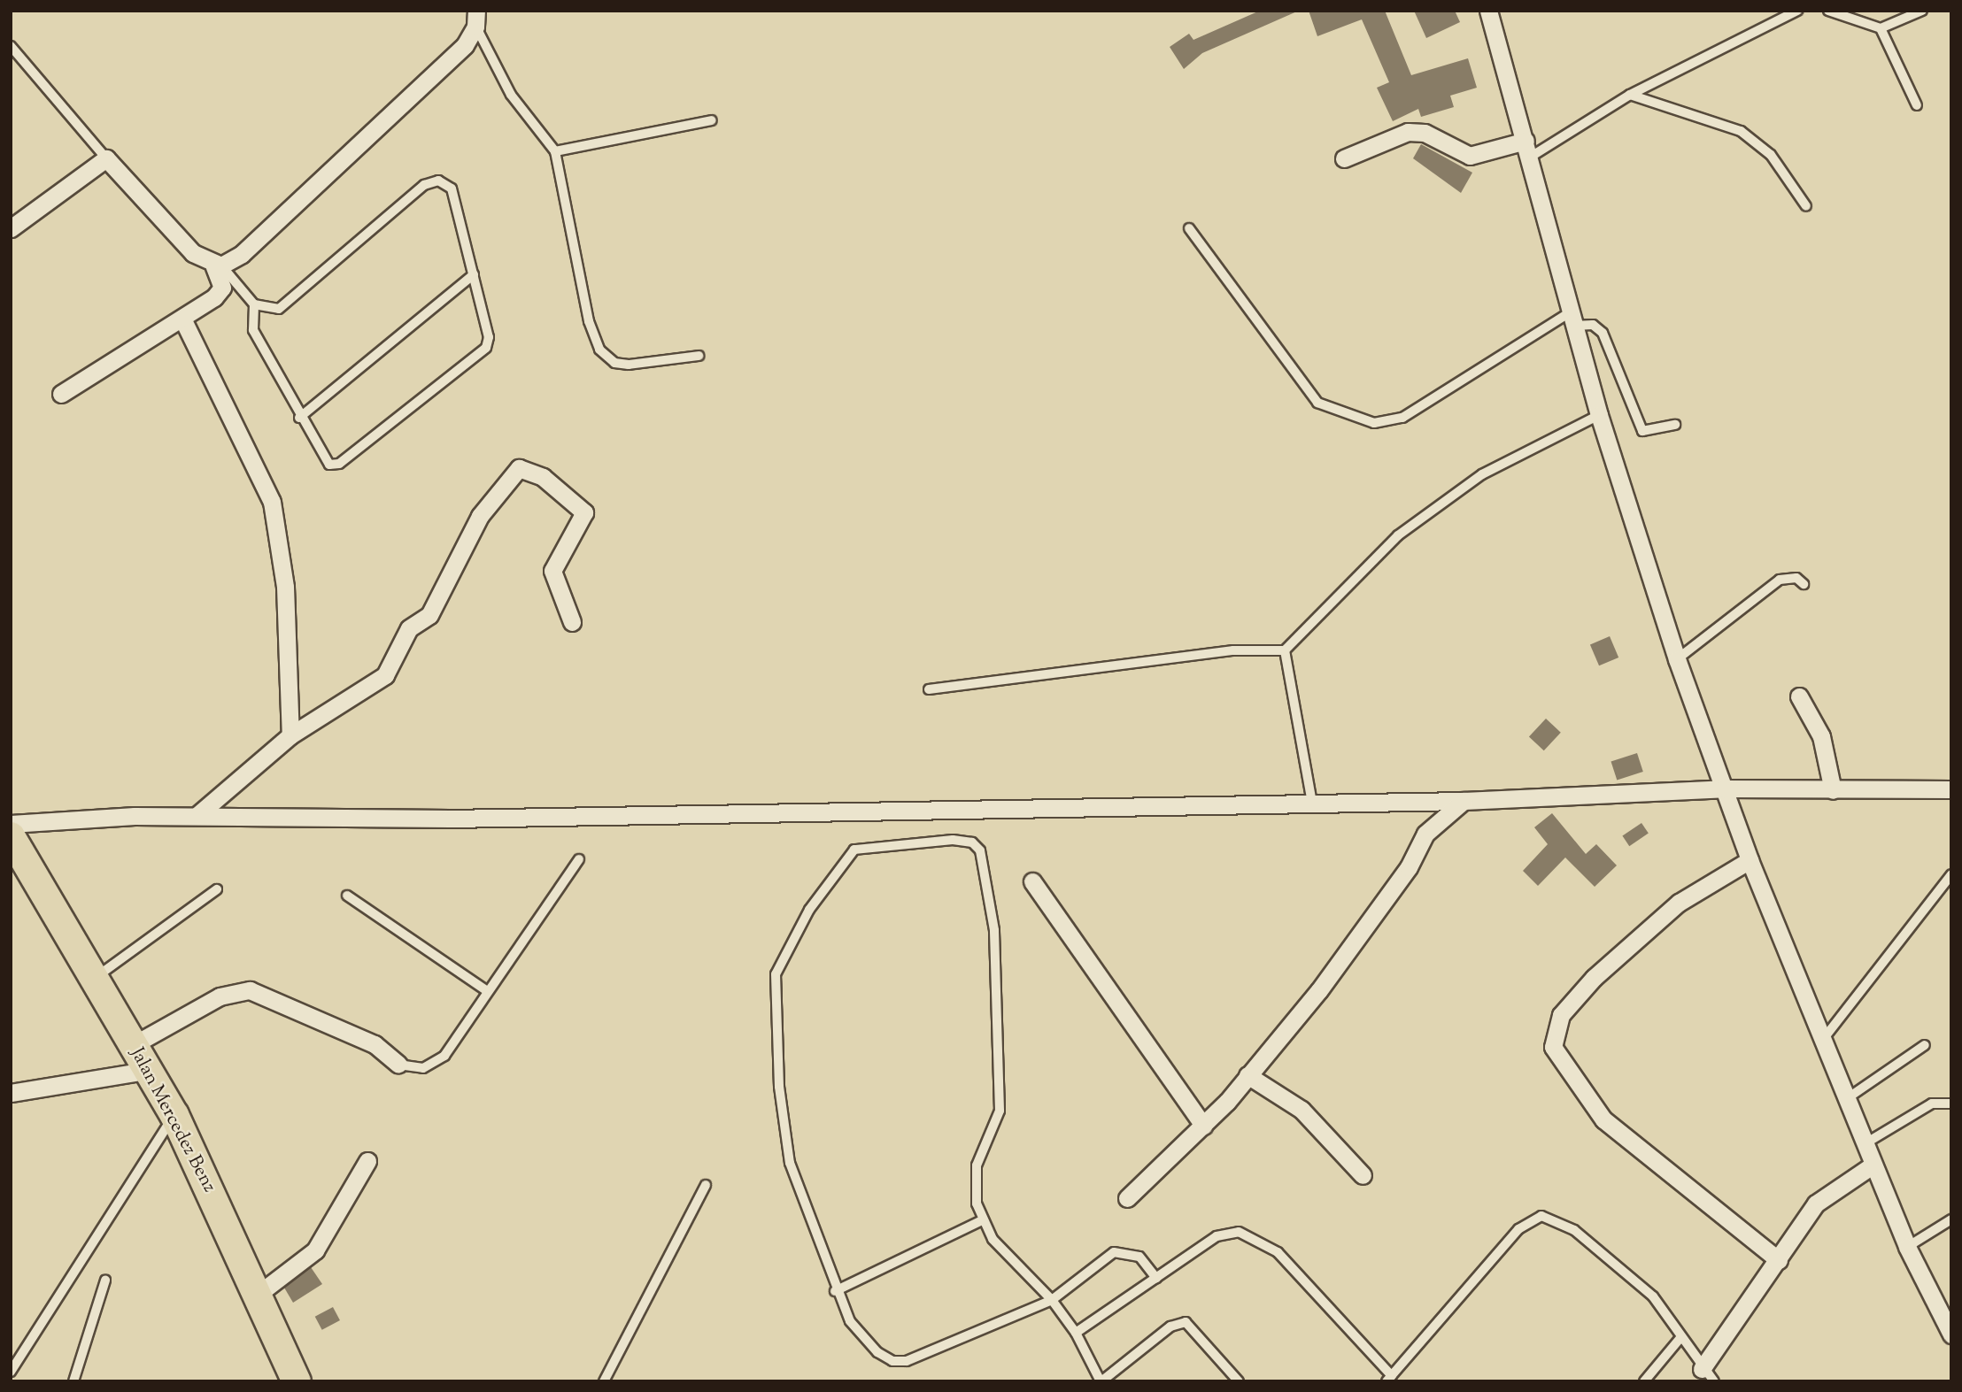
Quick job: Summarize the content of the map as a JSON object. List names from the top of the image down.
{
  "streets": {
    "main road": ["Jalan Mercedez Benz"]
  }
}
